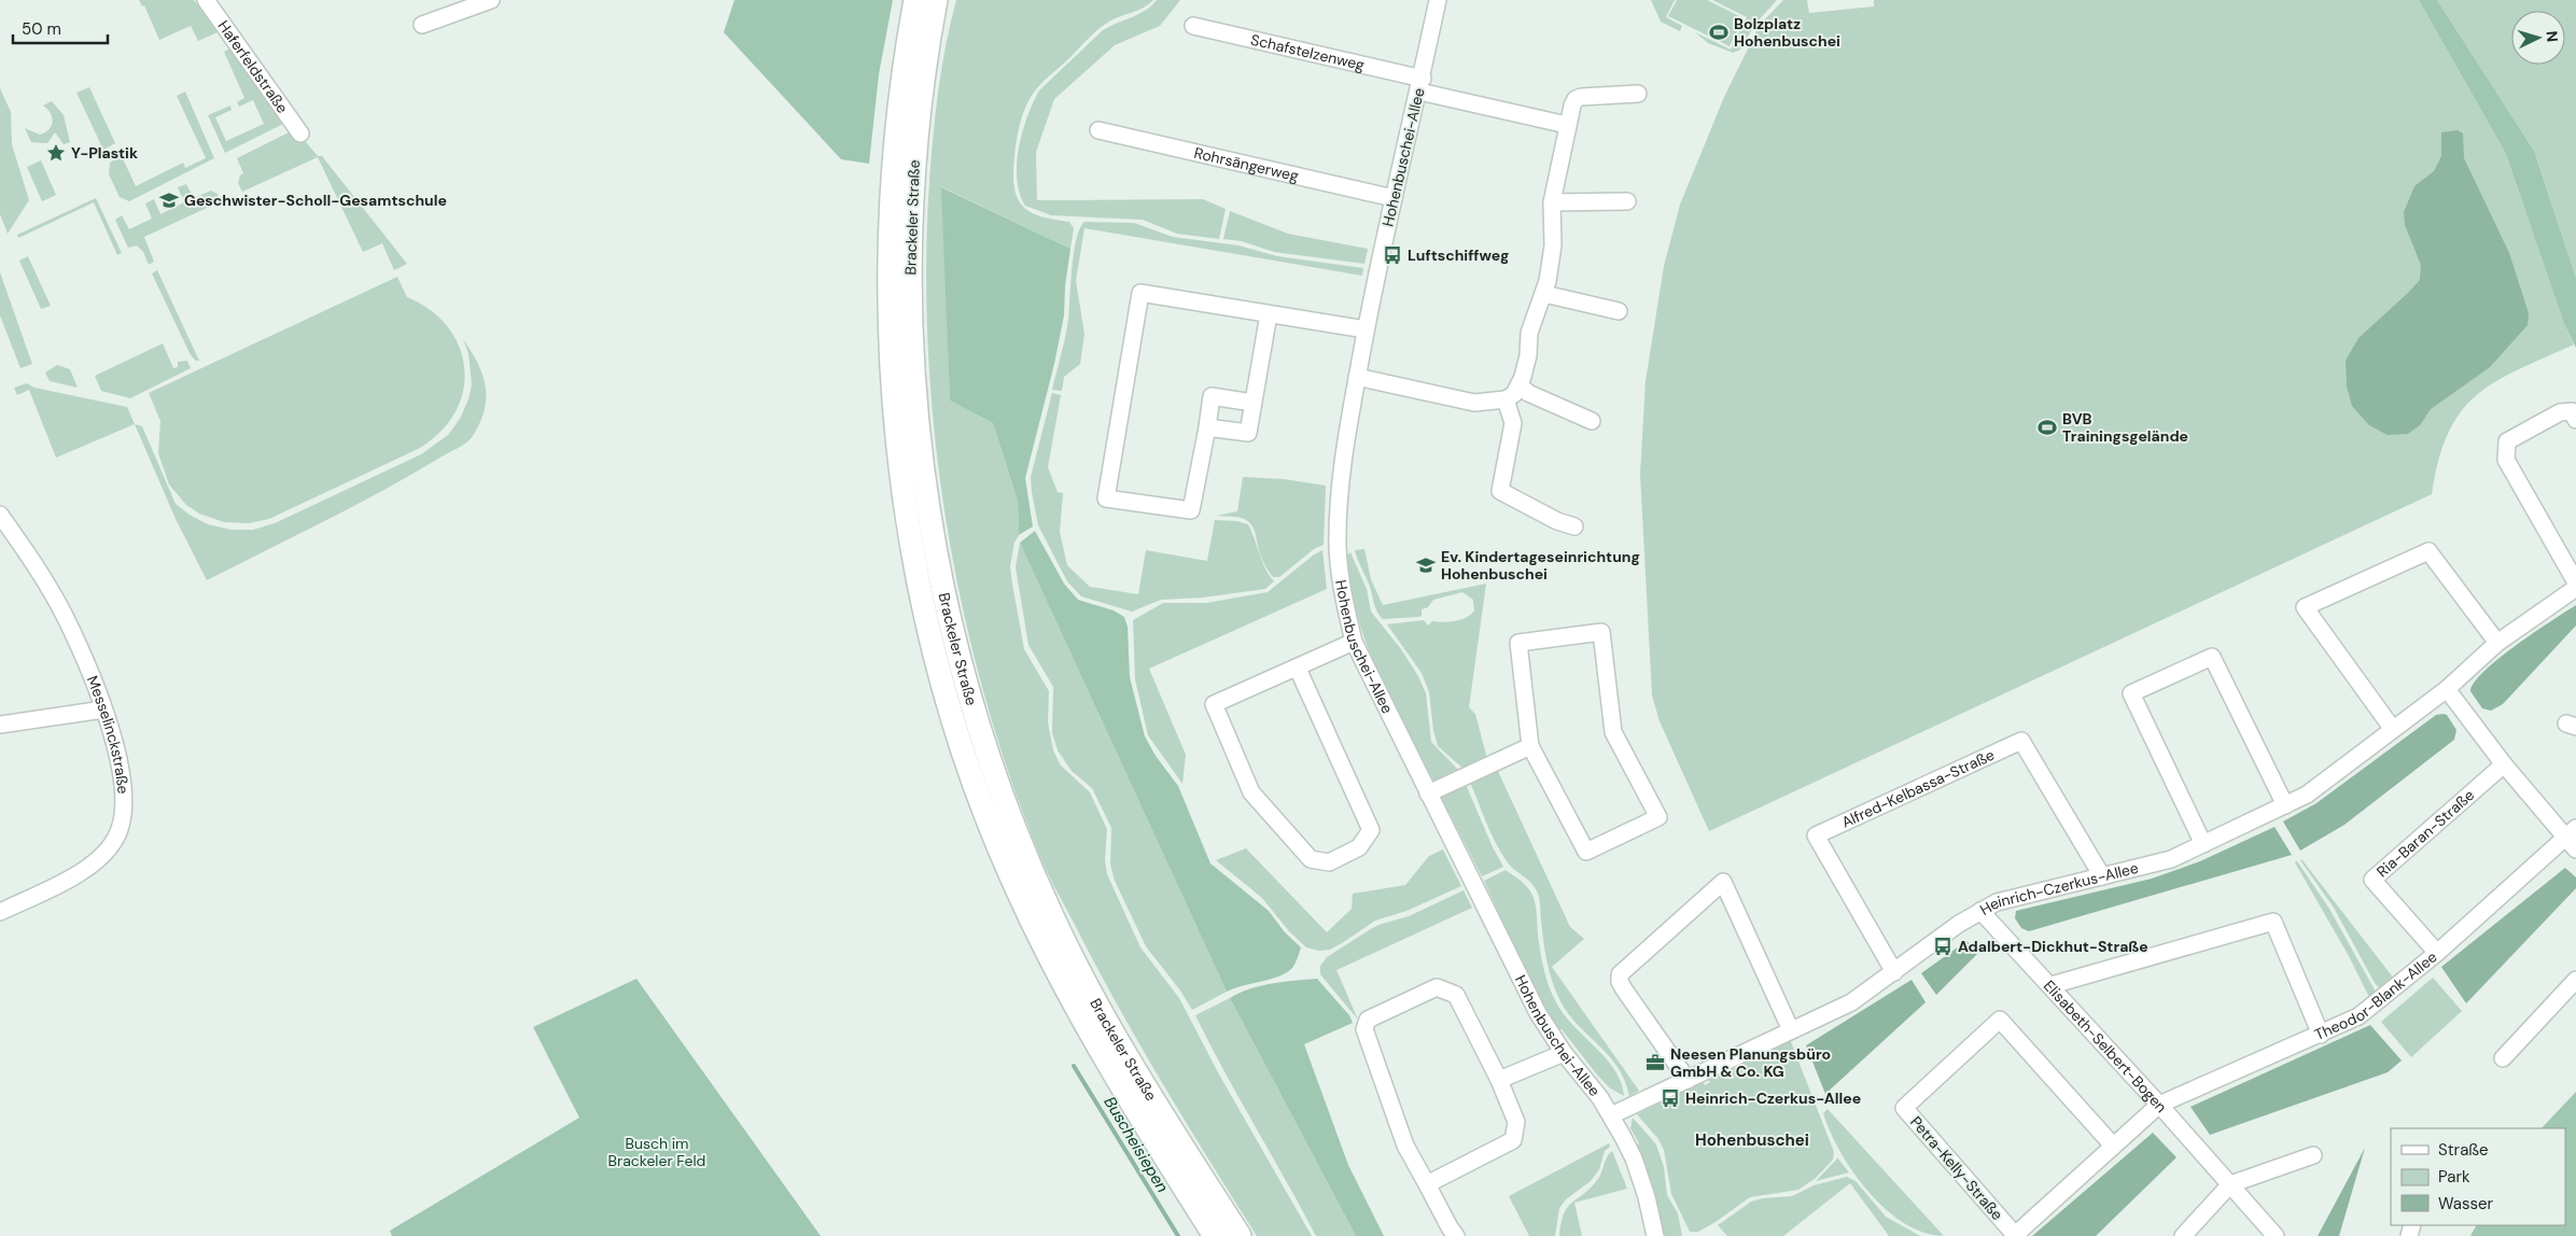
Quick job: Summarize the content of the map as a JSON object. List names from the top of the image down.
{
  "streets": {
    "highway": ["Brackeler Straße"],
    "street": [
      "Schafstelzenweg",
      "Haferfeldstraße",
      "Hohenbuschei-Allee",
      "Rohrsängerweg",
      "Messelinckstraße",
      "Alfred-Kelbassa-Straße",
      "Ria-Baran-Straße",
      "Heinrich-Czerkus-Allee",
      "Theodor-Blank-Allee",
      "Elisabeth-Selbert-Bogen",
      "Petra-Kelly-Straße"
    ]
  },
  "crossings": [
    ["Schafstelzenweg", "Hohenbuschei-Allee"],
    ["Hohenbuschei-Allee", "Rohrsängerweg"],
    ["Hohenbuschei-Allee", "Heinrich-Czerkus-Allee"],
    ["Alfred-Kelbassa-Straße", "Heinrich-Czerkus-Allee"],
    ["Ria-Baran-Straße", "Theodor-Blank-Allee"],
    ["Heinrich-Czerkus-Allee", "Theodor-Blank-Allee"],
    ["Heinrich-Czerkus-Allee", "Elisabeth-Selbert-Bogen"],
    ["Theodor-Blank-Allee", "Elisabeth-Selbert-Bogen"],
    ["Theodor-Blank-Allee", "Petra-Kelly-Straße"]
  ],
  "districts": ["Hohenbuschei"],
  "water": ["Buscheisiepen"],
  "parks": ["Busch im Brackeler Feld"],
  "places": {
    "sports": ["Bolzplatz Hohenbuschei", "BVB Trainingsgelände"],
    "place": ["Y-Plastik"],
    "school or university": ["Geschwister-Scholl-Gesamtschule", "Ev. Kindertageseinrichtung Hohenbuschei"],
    "bus stop": ["Luftschiffweg", "Adalbert-Dickhut-Straße", "Heinrich-Czerkus-Allee"],
    "office": ["Neesen Planungsbüro GmbH & Co. KG"]
  },
  "legend": ["Straße", "Park", "Wasser"],
  "scale_bar": "50 m",
  "north": "right"
}
